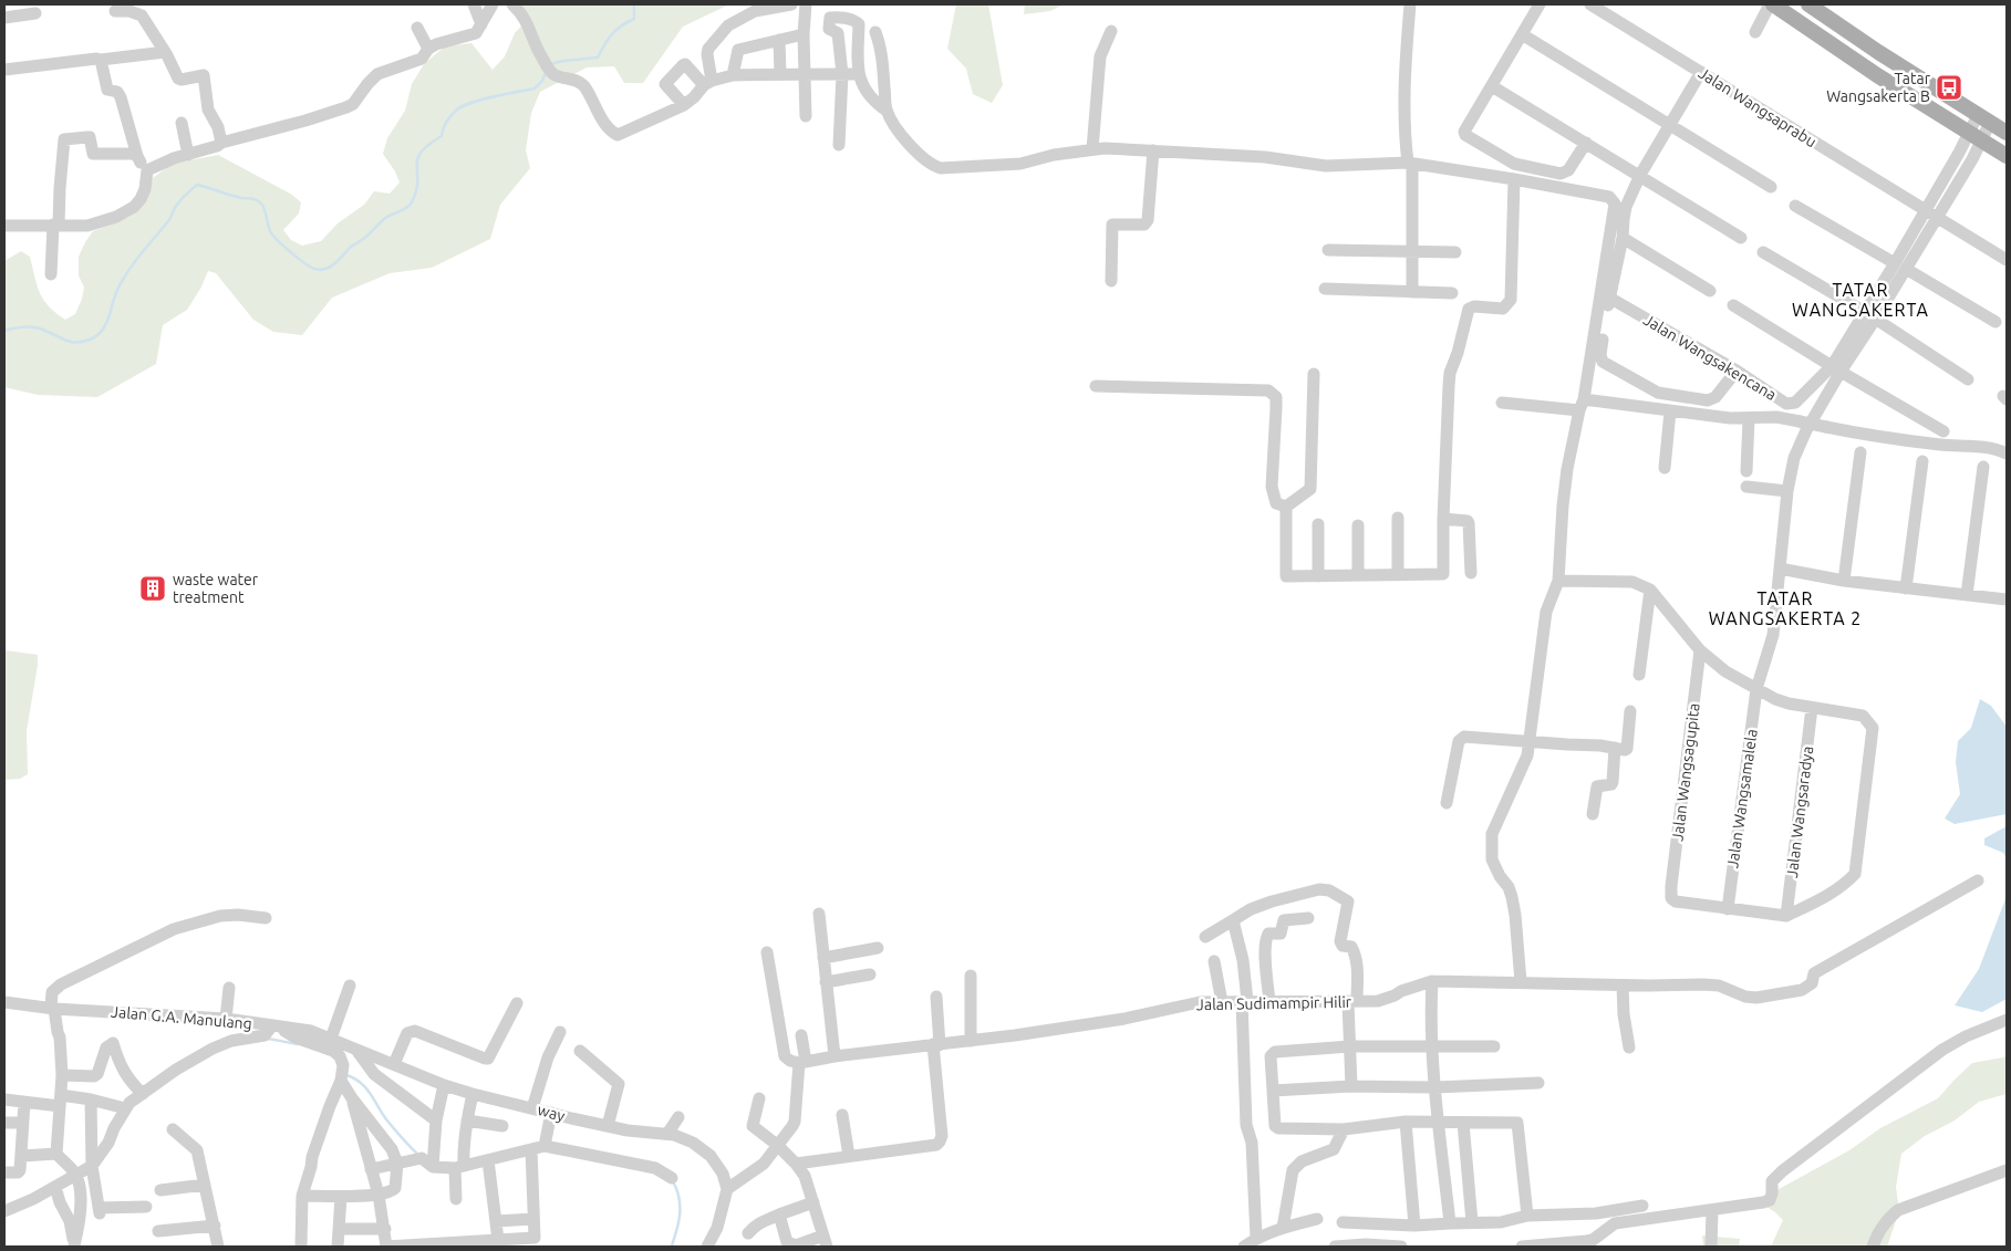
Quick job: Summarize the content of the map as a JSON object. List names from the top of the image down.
{
  "streets": {
    "street": [
      "Jalan Wangsaprabu",
      "Jalan Wangsakencana",
      "Jalan Wangsagupita",
      "Jalan Wangsamalela",
      "Jalan Wangsaradya",
      "Jalan Sudimampir Hilir",
      "Jalan G.A. Manulang",
      "way"
    ]
  },
  "crossings": [
    ["Jalan Wangsakencana", "Jalan Wangsamalela"],
    ["Jalan Wangsagupita", "Jalan Wangsamalela"],
    ["Jalan G.A. Manulang", "way"]
  ],
  "districts": ["TATAR WANGSAKERTA", "TATAR WANGSAKERTA 2"],
  "places": {
    "bus stop": ["Tatar Wangsakerta B"],
    "building": ["waste water treatment"]
  }
}
